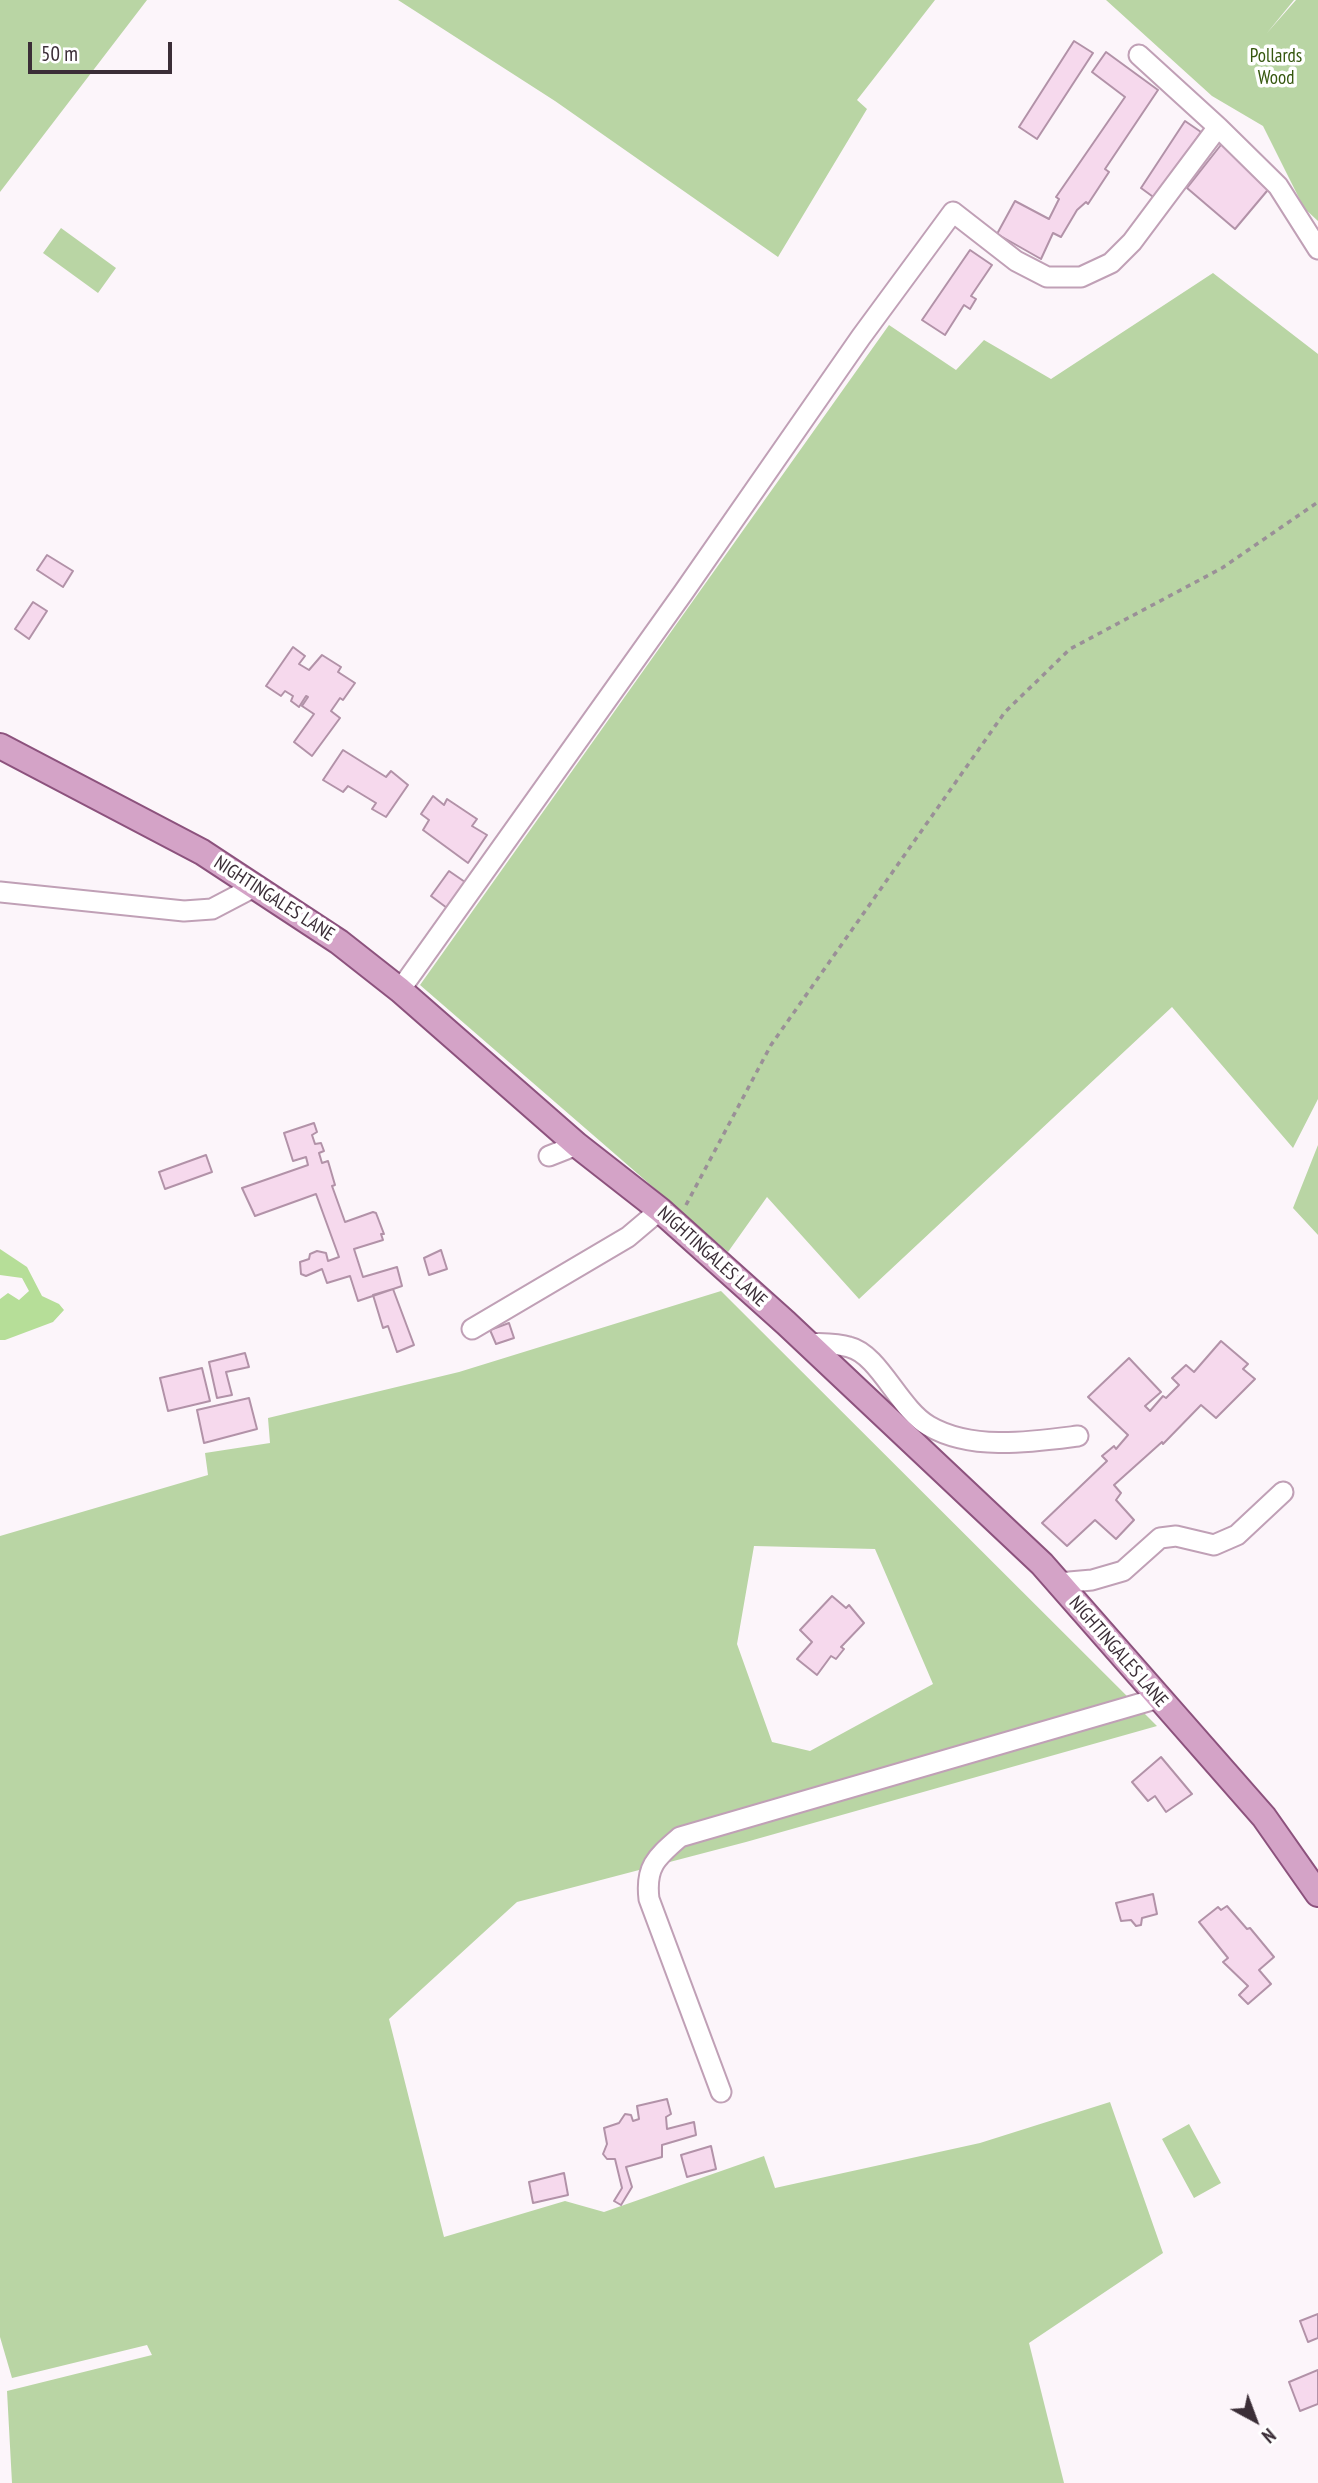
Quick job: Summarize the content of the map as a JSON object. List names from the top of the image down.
{
  "streets": {
    "main road": ["NIGHTINGALES LANE"]
  },
  "parks": ["Pollards Wood"],
  "scale_bar": "50 m",
  "north": "bottom right"
}
